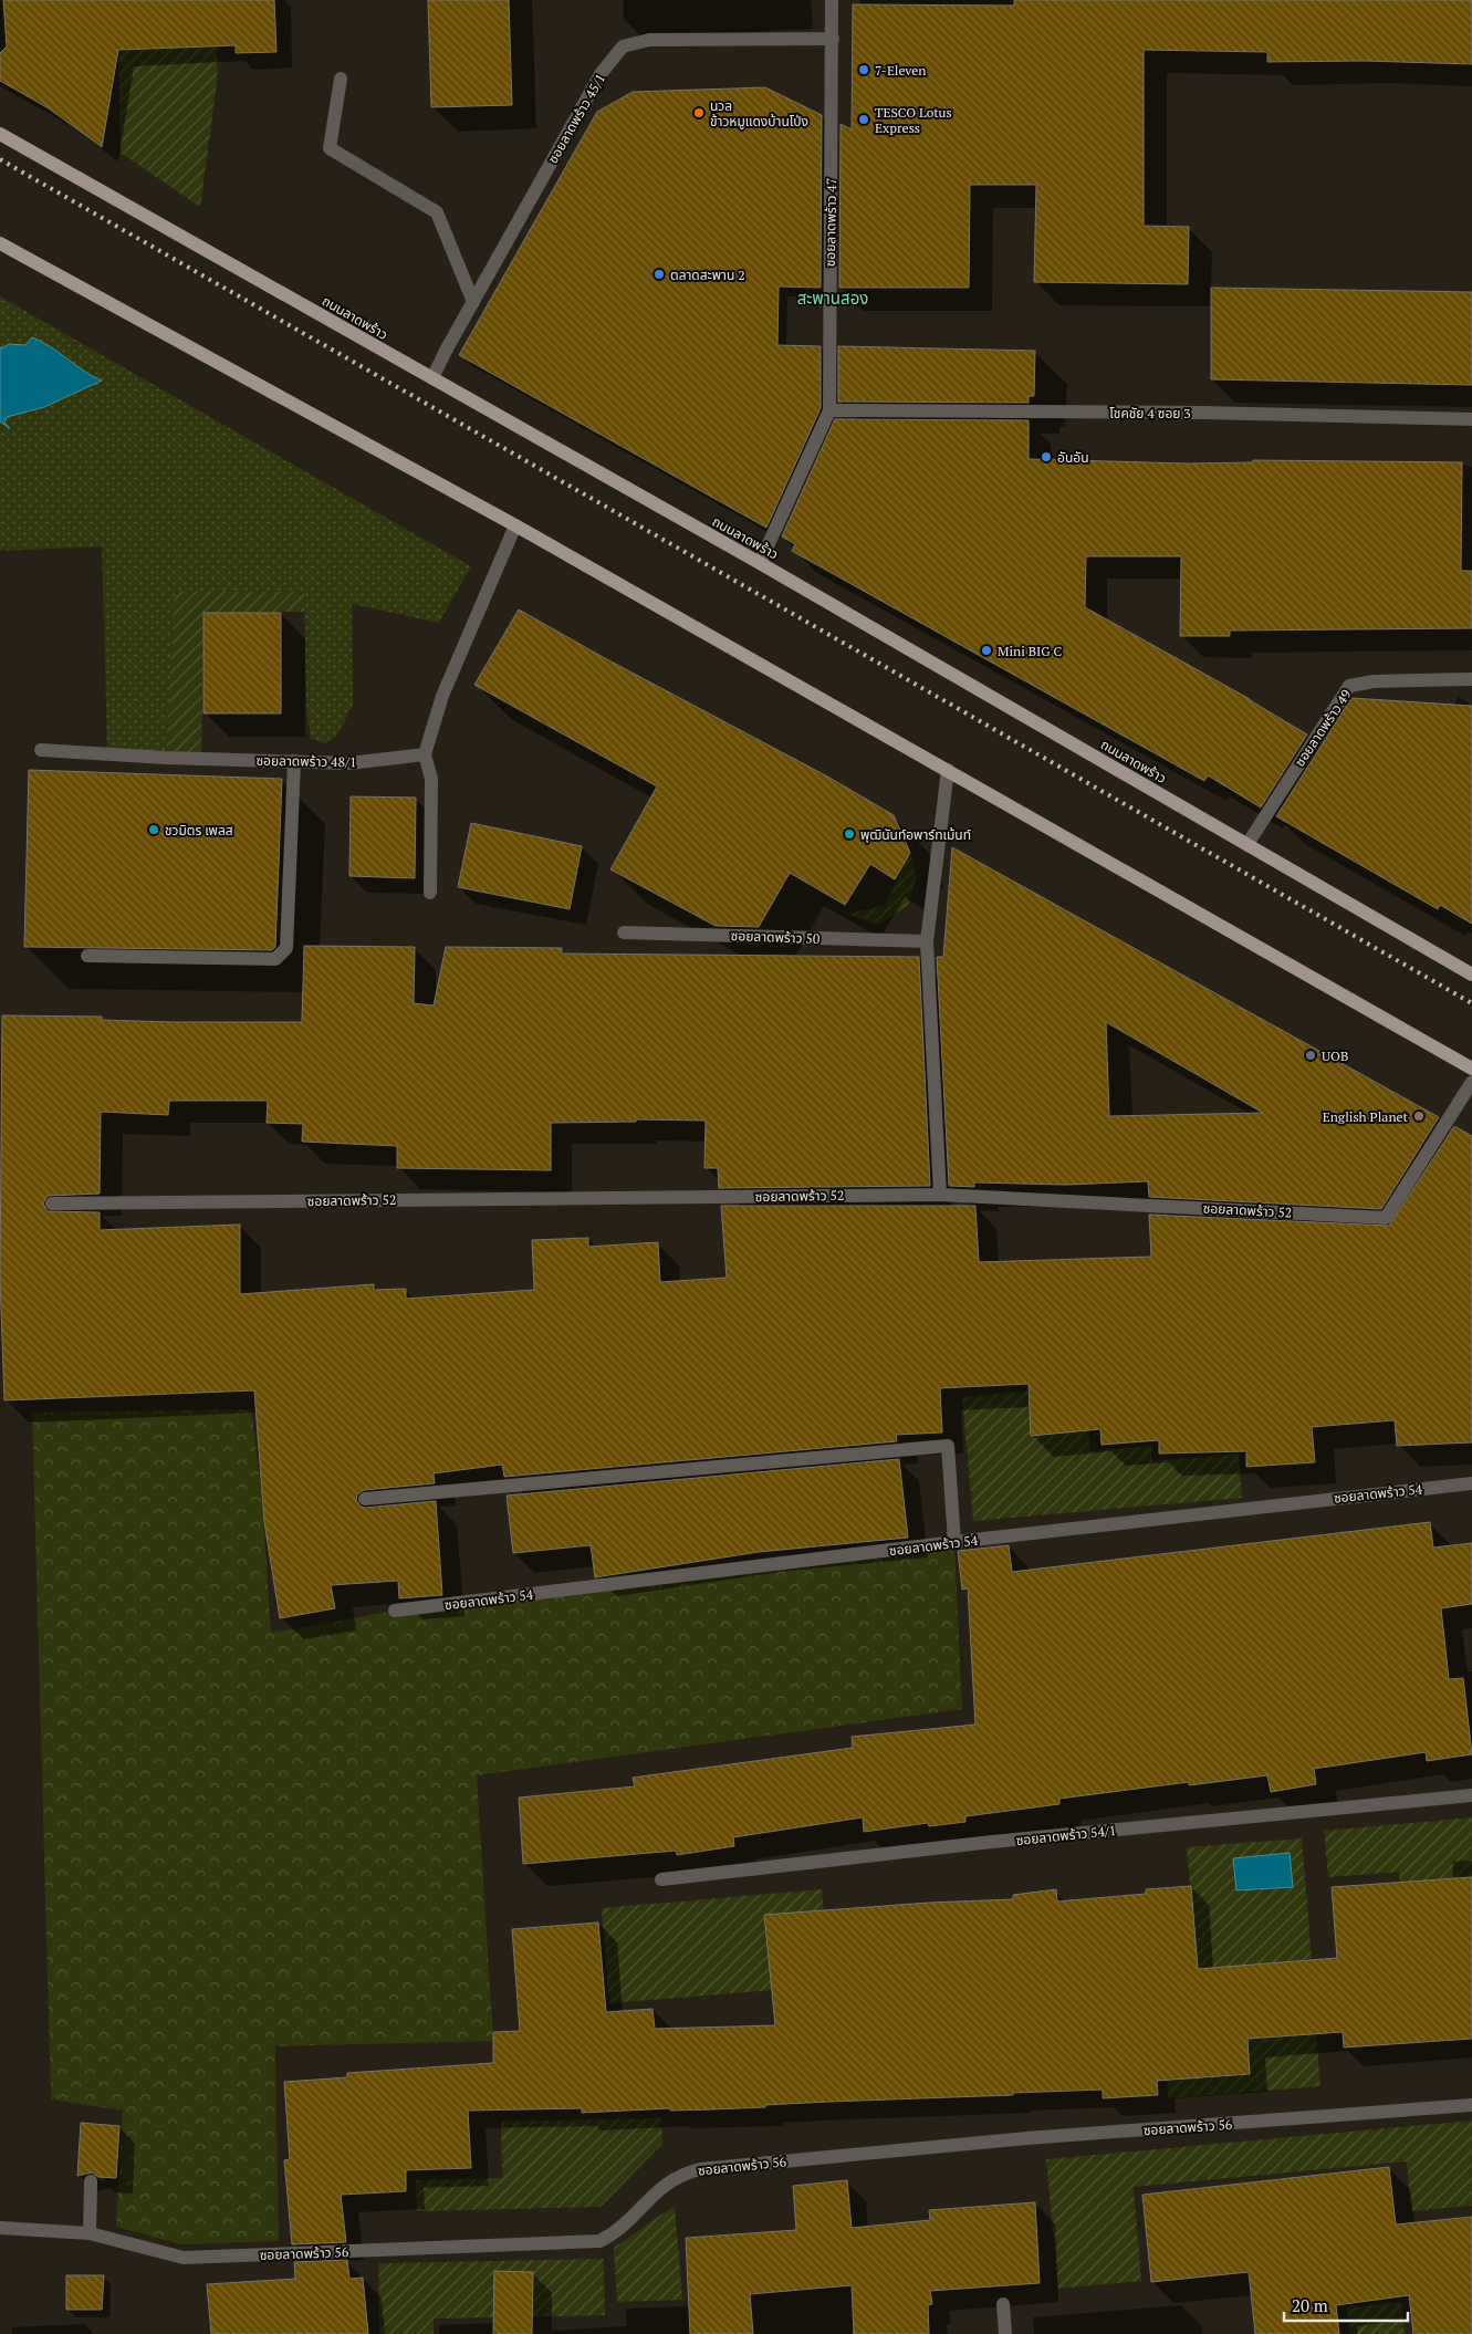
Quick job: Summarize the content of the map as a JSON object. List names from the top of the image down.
{
  "streets": {
    "main road": ["ถนนลาดพร้าว"],
    "street": [
      "ซอยลาดพร้าว 45/1",
      "ซอยลาดพร้าว 47",
      "โชคชัย 4 ซอย 3",
      "ซอยลาดพร้าว 49",
      "ซอยลาดพร้าว 48/1",
      "ซอยลาดพร้าว 50",
      "ซอยลาดพร้าว 52",
      "ซอยลาดพร้าว 54",
      "ซอยลาดพร้าว 54/1",
      "ซอยลาดพร้าว 56"
    ]
  },
  "crossings": [
    ["ซอยลาดพร้าว 45/1", "ซอยลาดพร้าว 47"],
    ["ซอยลาดพร้าว 45/1", "ถนนลาดพร้าว"],
    ["ซอยลาดพร้าว 47", "ถนนลาดพร้าว"],
    ["ซอยลาดพร้าว 47", "โชคชัย 4 ซอย 3"],
    ["ถนนลาดพร้าว", "ซอยลาดพร้าว 49"]
  ],
  "districts": ["สะพานสอง"],
  "places": [
    "7-Eleven",
    "นวล ข้าวหมูแดงบ้านโป่ง",
    "TESCO Lotus Express",
    "ตลาดสะพาน 2",
    "อันอัน",
    "Mini BIG C",
    "ชวมิตร เพลส",
    "พุฒินันท์อพาร์ทเม้นท์",
    "UOB",
    "English Planet"
  ],
  "scale_bar": "20 m"
}
